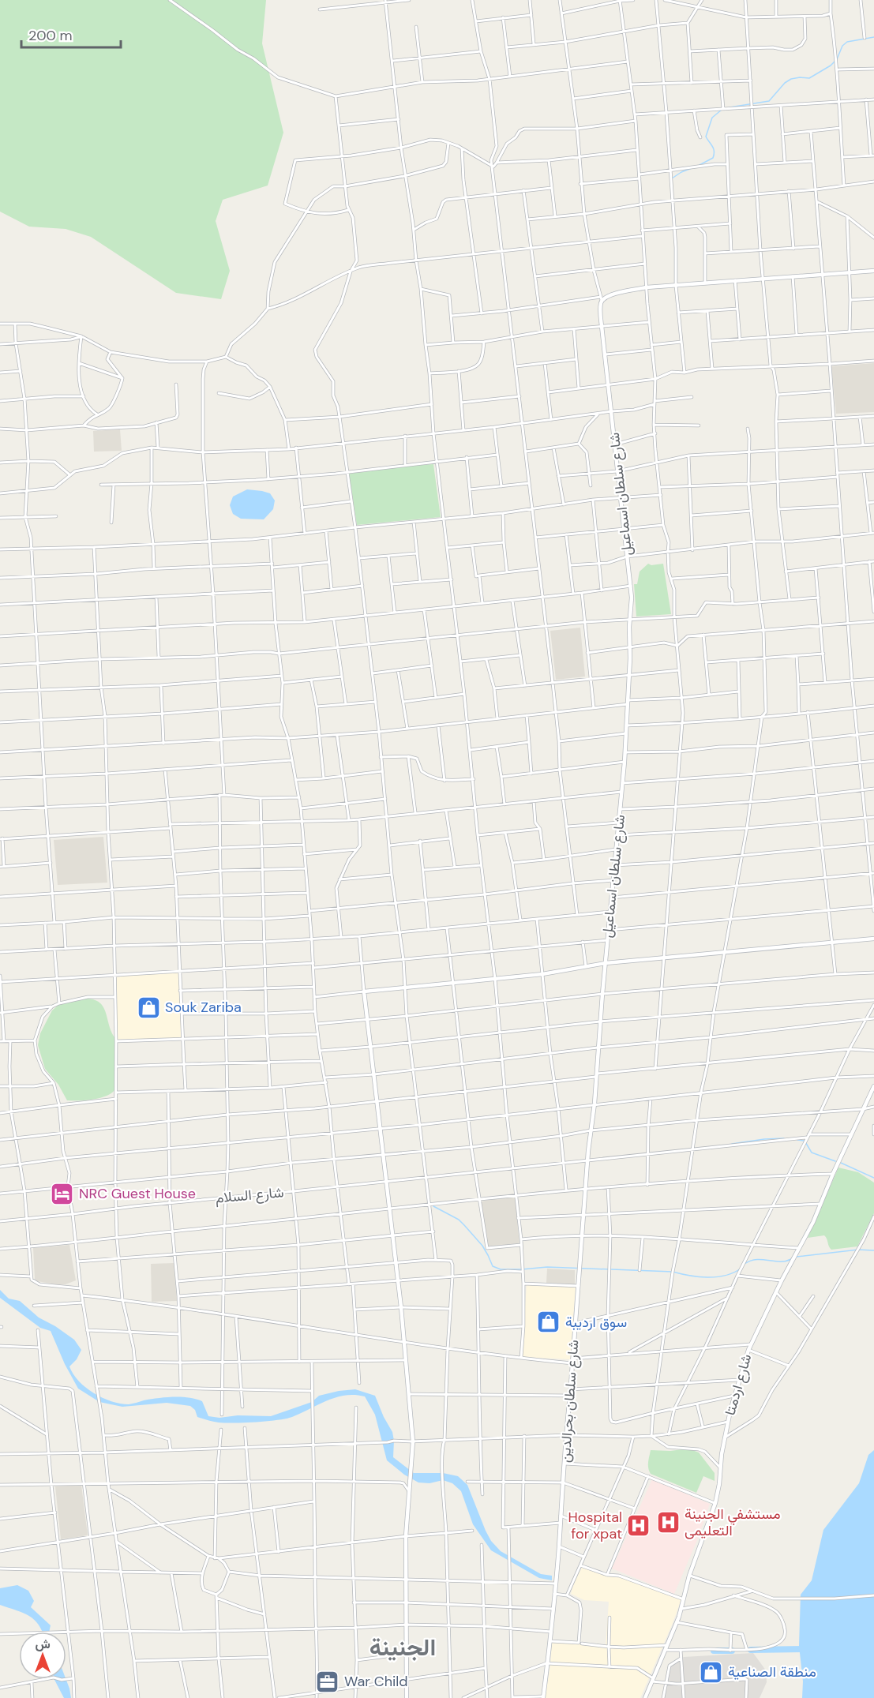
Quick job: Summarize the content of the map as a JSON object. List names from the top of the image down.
{
  "streets": {
    "street": [
      "شارع سلطان اسماعيل",
      "شارع السلام",
      "شارع اردمتا",
      "شارع سلطان بحرالدين"
    ]
  },
  "crossings": [
    ["شارع سلطان اسماعيل", "شارع سلطان بحرالدين"],
    ["شارع السلام", "شارع سلطان بحرالدين"]
  ],
  "districts": ["الجنينة"],
  "places": {
    "shop": ["Souk Zariba", "سوق ارديبة", "منطقة الصناعية"],
    "hotel": ["NRC Guest House"],
    "hospital": ["مستشفي الجنينة التعليمى", "Hospital for xpat"],
    "office": ["War Child"]
  },
  "scale_bar": "200 m",
  "north": "top"
}
